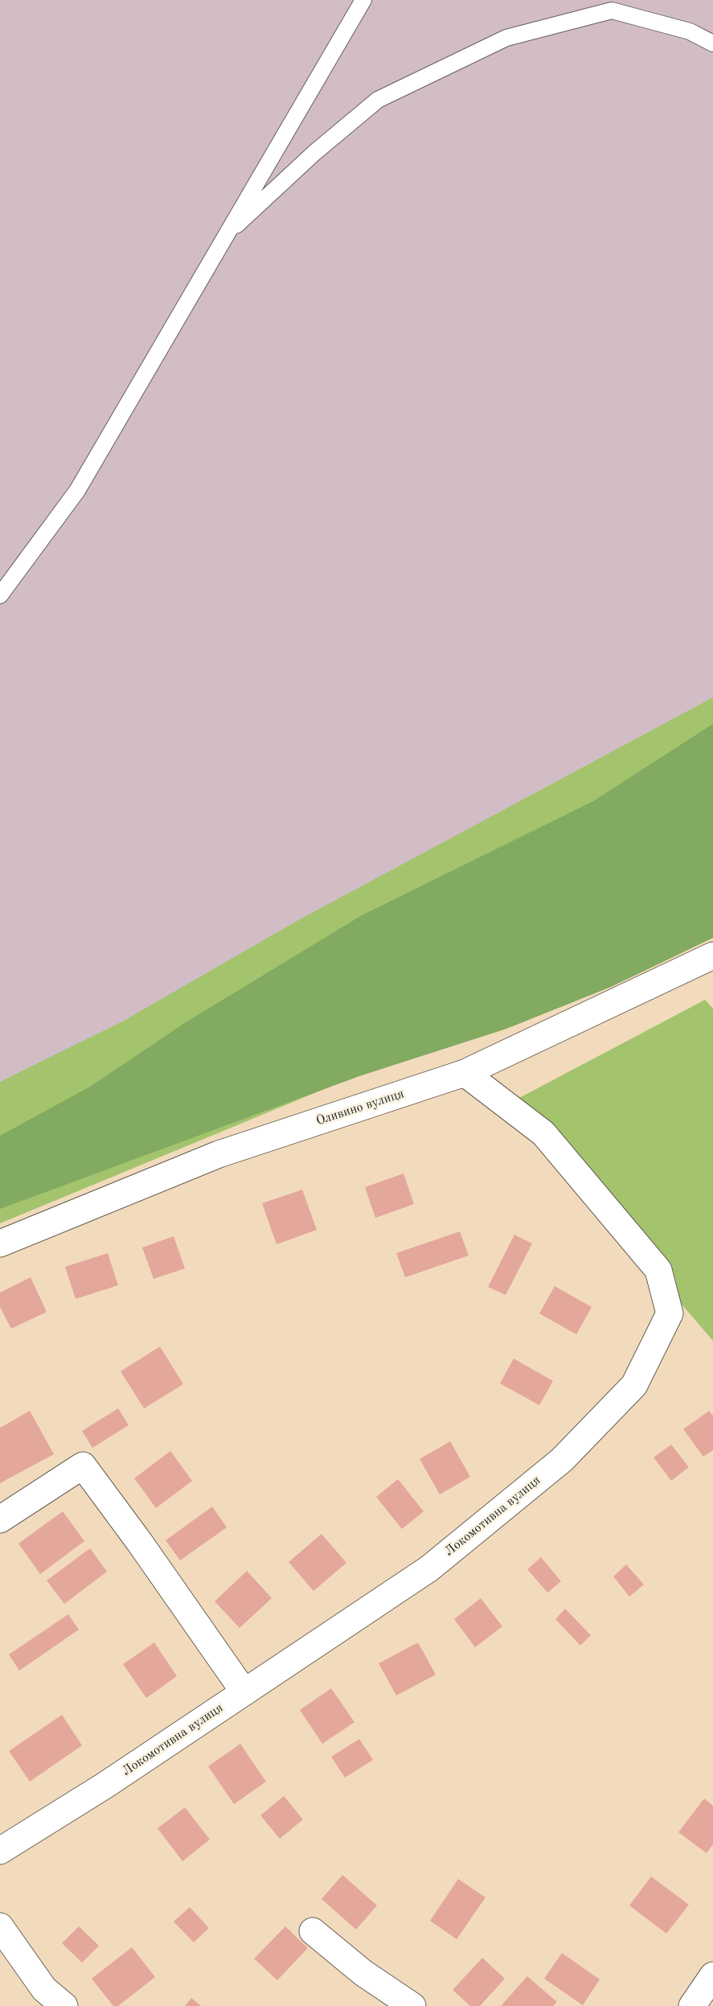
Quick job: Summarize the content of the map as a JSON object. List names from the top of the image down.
{
  "streets": {
    "street": ["Оливино вулиця", "Локомотивна вулиця"]
  },
  "crossings": [
    ["Оливино вулиця", "Локомотивна вулиця"]
  ]
}
